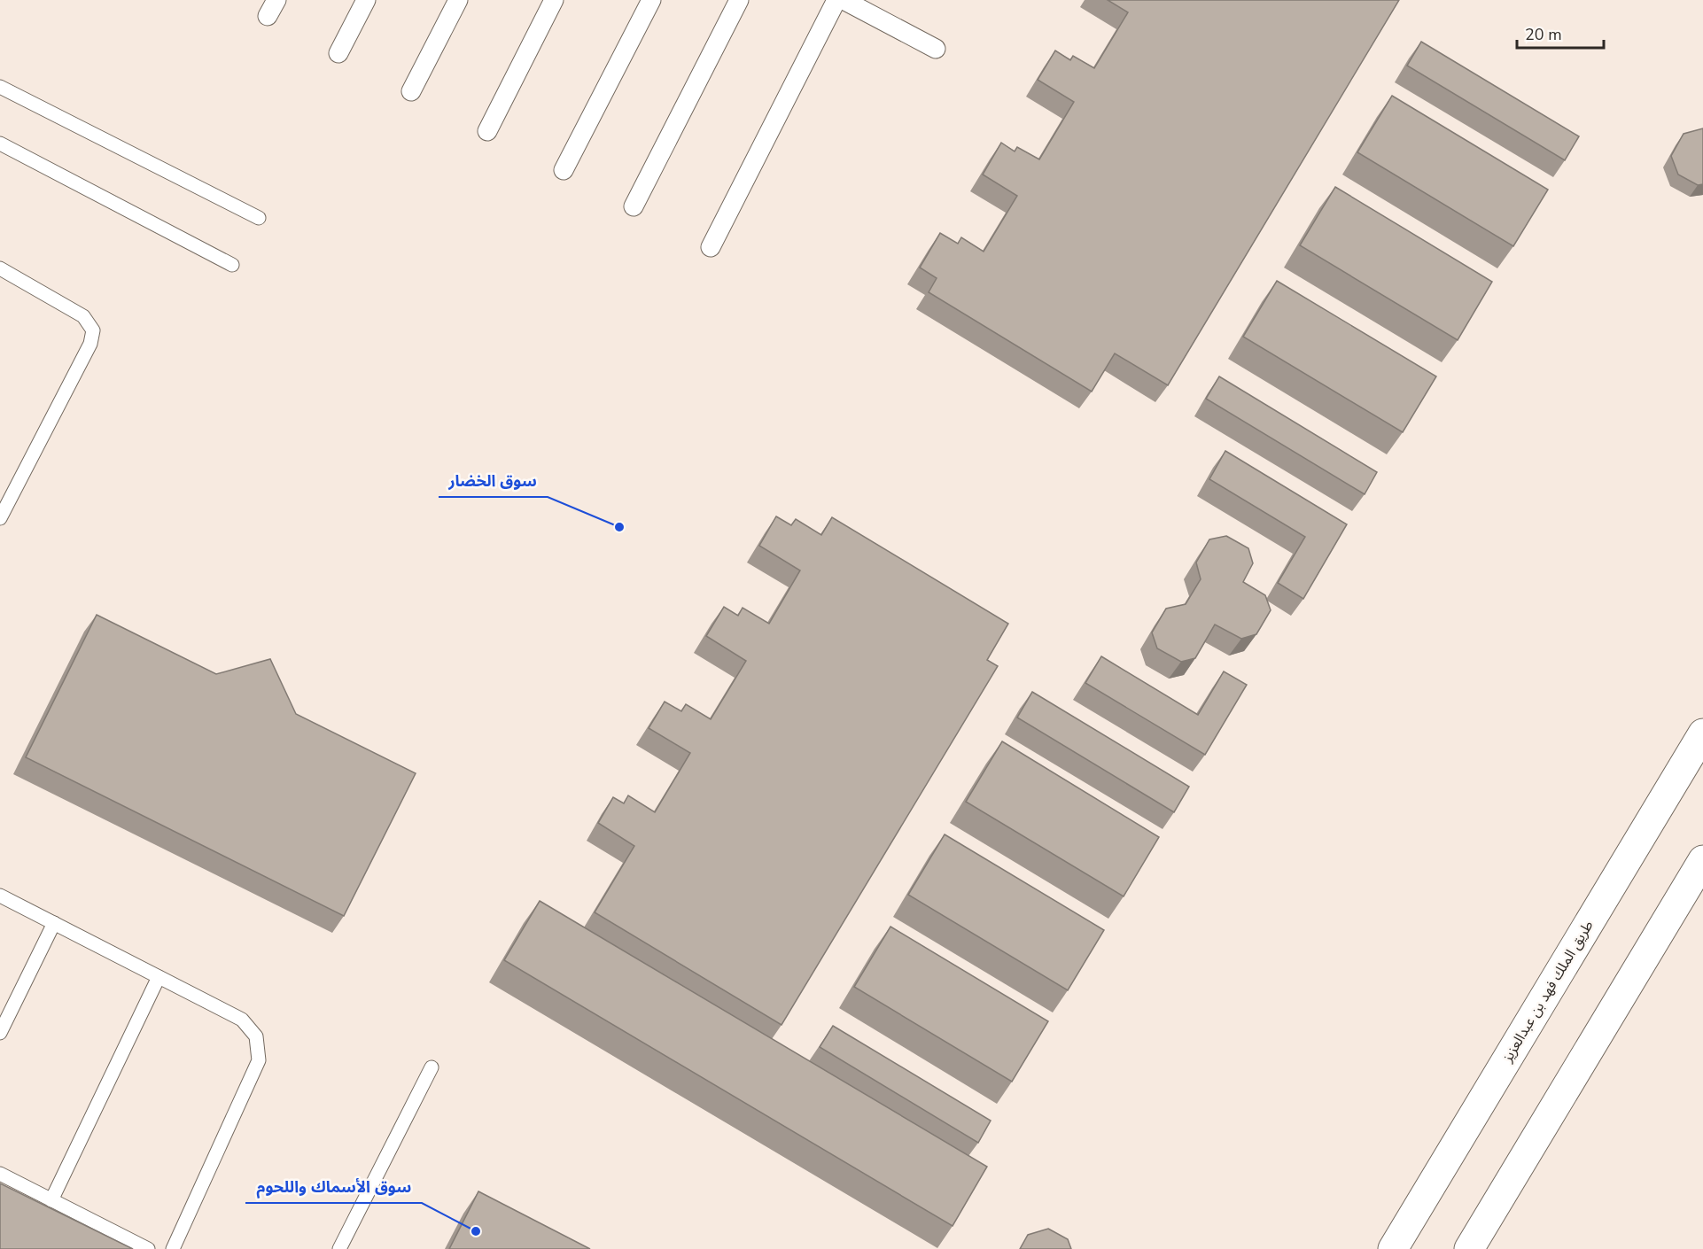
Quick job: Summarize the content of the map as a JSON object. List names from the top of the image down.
{
  "streets": {
    "main road": ["طريق الملك فهد بن عبدالعزيز"]
  },
  "places": ["سوق الخضار", "سوق الأسماك واللحوم"],
  "scale_bar": "20 m"
}
